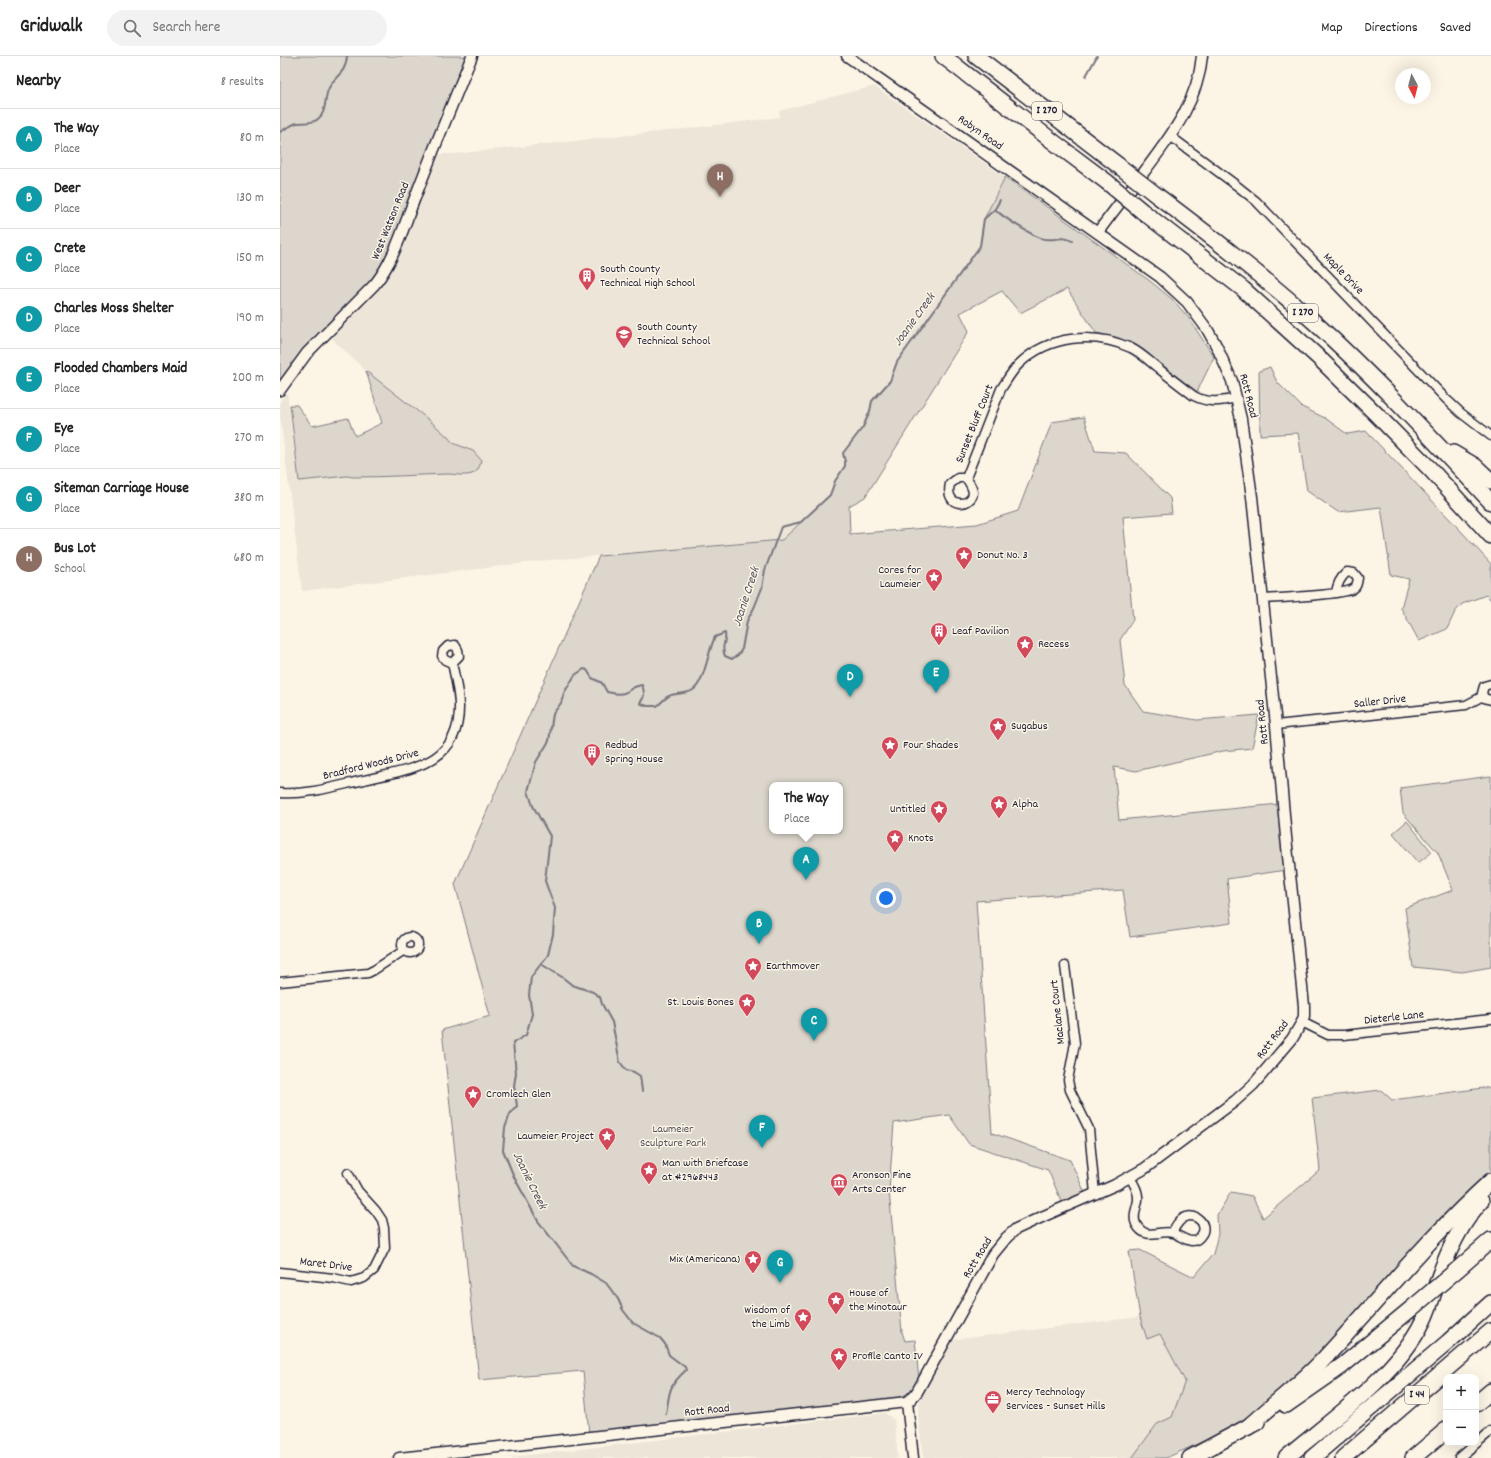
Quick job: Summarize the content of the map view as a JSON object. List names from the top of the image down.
{
  "streets": {
    "highway": ["I 270", "I 44"],
    "street": [
      "Robyn Road",
      "West Watson Road",
      "Maple Drive",
      "Rott Road",
      "Sunset Bluff Court",
      "Saller Drive",
      "Bradford Woods Drive",
      "Maclane Court",
      "Dieterle Lane",
      "Maret Drive"
    ]
  },
  "crossings": [
    ["Robyn Road", "Rott Road"],
    ["Rott Road", "Sunset Bluff Court"],
    ["Rott Road", "Saller Drive"],
    ["Rott Road", "Maclane Court"],
    ["Rott Road", "Dieterle Lane"]
  ],
  "water": ["Joanie Creek"],
  "parks": ["Laumeier Sculpture Park"],
  "places": {
    "building": ["South County Technical High School", "Leaf Pavilion", "Redbud Spring House"],
    "school or university": ["South County Technical School"],
    "place": [
      "Donut No. 3",
      "Cores for Laumeier",
      "Recess",
      "Sugabus",
      "Four Shades",
      "Alpha",
      "Untitled",
      "Knots",
      "Earthmover",
      "St. Louis Bones",
      "Cromlech Glen",
      "Laumeier Project",
      "Man with Briefcase at #2968443",
      "Mix (Americana)",
      "House of the Minotaur",
      "Wisdom of the Limb",
      "Profile Canto IV"
    ],
    "museum": ["Aronson Fine Arts Center"],
    "office": ["Mercy Technology Services - Sunset Hills"]
  },
  "north": "bottom",
  "page": {
    "header": "Gridwalk",
    "search": "Search here",
    "nav": ["Map", "Directions", "Saved"],
    "heading": ["Nearby", "8 results"],
    "list": [
      {
        "mark": "A",
        "name": "The Way",
        "note": "Place",
        "value": "80 m"
      },
      {
        "mark": "B",
        "name": "Deer",
        "note": "Place",
        "value": "130 m"
      },
      {
        "mark": "C",
        "name": "Crete",
        "note": "Place",
        "value": "150 m"
      },
      {
        "mark": "D",
        "name": "Charles Moss Shelter",
        "note": "Place",
        "value": "190 m"
      },
      {
        "mark": "E",
        "name": "Flooded Chambers Maid",
        "note": "Place",
        "value": "200 m"
      },
      {
        "mark": "F",
        "name": "Eye",
        "note": "Place",
        "value": "270 m"
      },
      {
        "mark": "G",
        "name": "Siteman Carriage House",
        "note": "Place",
        "value": "380 m"
      },
      {
        "mark": "H",
        "name": "Bus Lot",
        "note": "School",
        "value": "680 m"
      }
    ],
    "pins": [
      "H",
      "E",
      "D",
      "A",
      "B",
      "C",
      "F",
      "G"
    ],
    "popup": ["The Way", "Place"],
    "map_buttons": ["+", "−"]
  }
}
